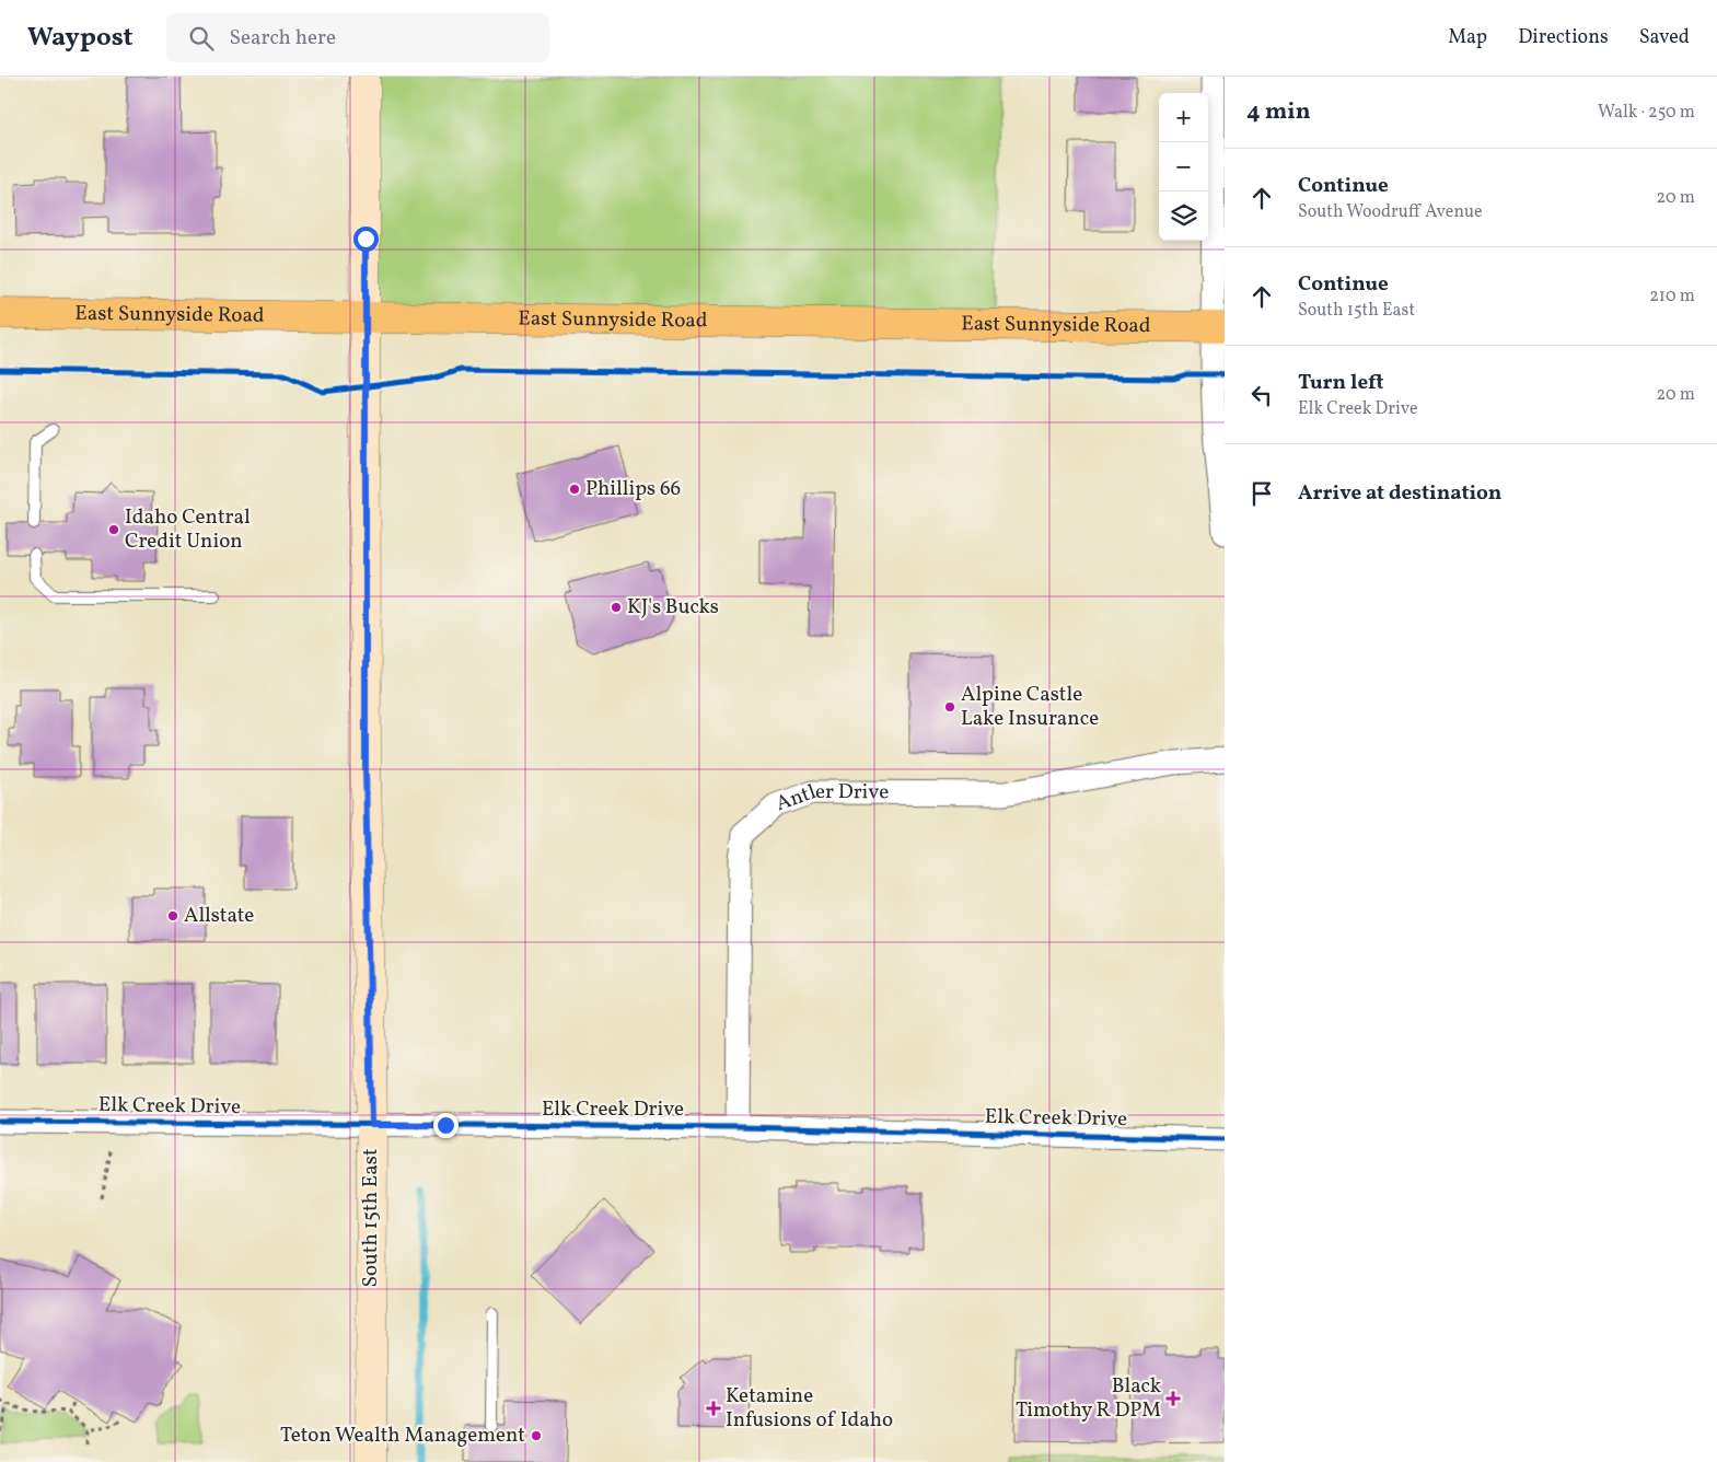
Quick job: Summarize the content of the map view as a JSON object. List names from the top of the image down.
{
  "streets": {
    "main road": ["East Sunnyside Road", "South 15th East"],
    "street": ["Antler Drive", "Elk Creek Drive"]
  },
  "crossings": [
    ["East Sunnyside Road", "South 15th East"],
    ["Antler Drive", "Elk Creek Drive"],
    ["Elk Creek Drive", "South 15th East"]
  ],
  "places": {
    "other": [
      "Phillips 66",
      "Idaho Central Credit Union",
      "KJ's Bucks",
      "Alpine Castle Lake Insurance",
      "Allstate",
      "Teton Wealth Management"
    ],
    "health": ["Black Timothy R DPM", "Ketamine Infusions of Idaho"]
  },
  "page": {
    "header": "Waypost",
    "search": "Search here",
    "nav": ["Map", "Directions", "Saved"],
    "heading": ["4 min", "Walk · 250 m"],
    "map_buttons": ["+", "−"],
    "list": [
      ["Continue", "South Woodruff Avenue", "20 m"],
      ["Continue", "South 15th East", "210 m"],
      ["Turn left", "Elk Creek Drive", "20 m"],
      "Arrive at destination"
    ]
  }
}
